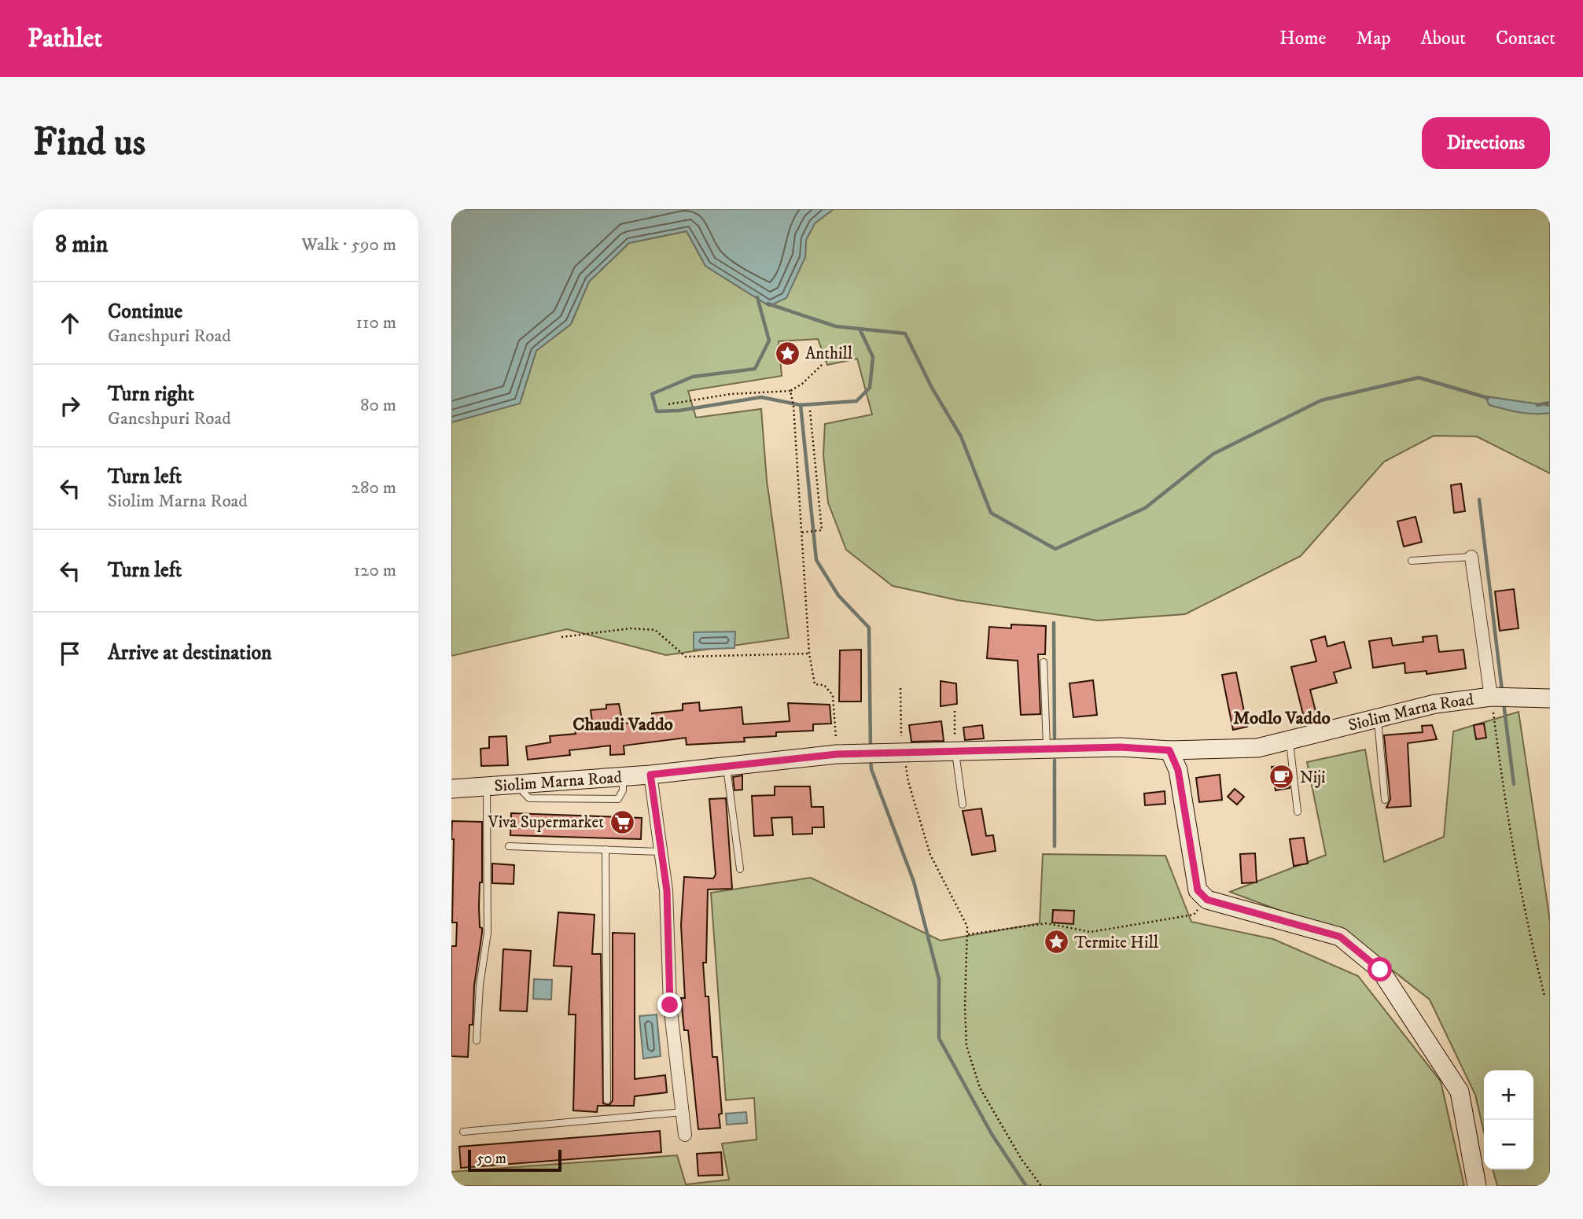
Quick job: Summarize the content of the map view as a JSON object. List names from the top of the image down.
{
  "streets": {
    "main road": ["Siolim Marna Road"]
  },
  "districts": ["Modlo Vaddo", "Chaudi Vaddo"],
  "places": {
    "place": ["Anthill", "Termite Hill"],
    "cafe": ["Niji"],
    "supermarket": ["Viva Supermarket"]
  },
  "scale_bar": "50 m",
  "page": {
    "header": "Pathlet",
    "nav": [
      "Home",
      "Map",
      "About",
      "Contact"
    ],
    "buttons": "Directions",
    "title": "Find us",
    "heading": ["8 min", "Walk · 590 m"],
    "list": [
      ["Continue", "Ganeshpuri Road", "110 m"],
      ["Turn right", "Ganeshpuri Road", "80 m"],
      ["Turn left", "Siolim Marna Road", "280 m"],
      ["Turn left", "120 m"],
      "Arrive at destination"
    ],
    "map_buttons": ["+", "−"],
    "scale": "50 m"
  }
}
